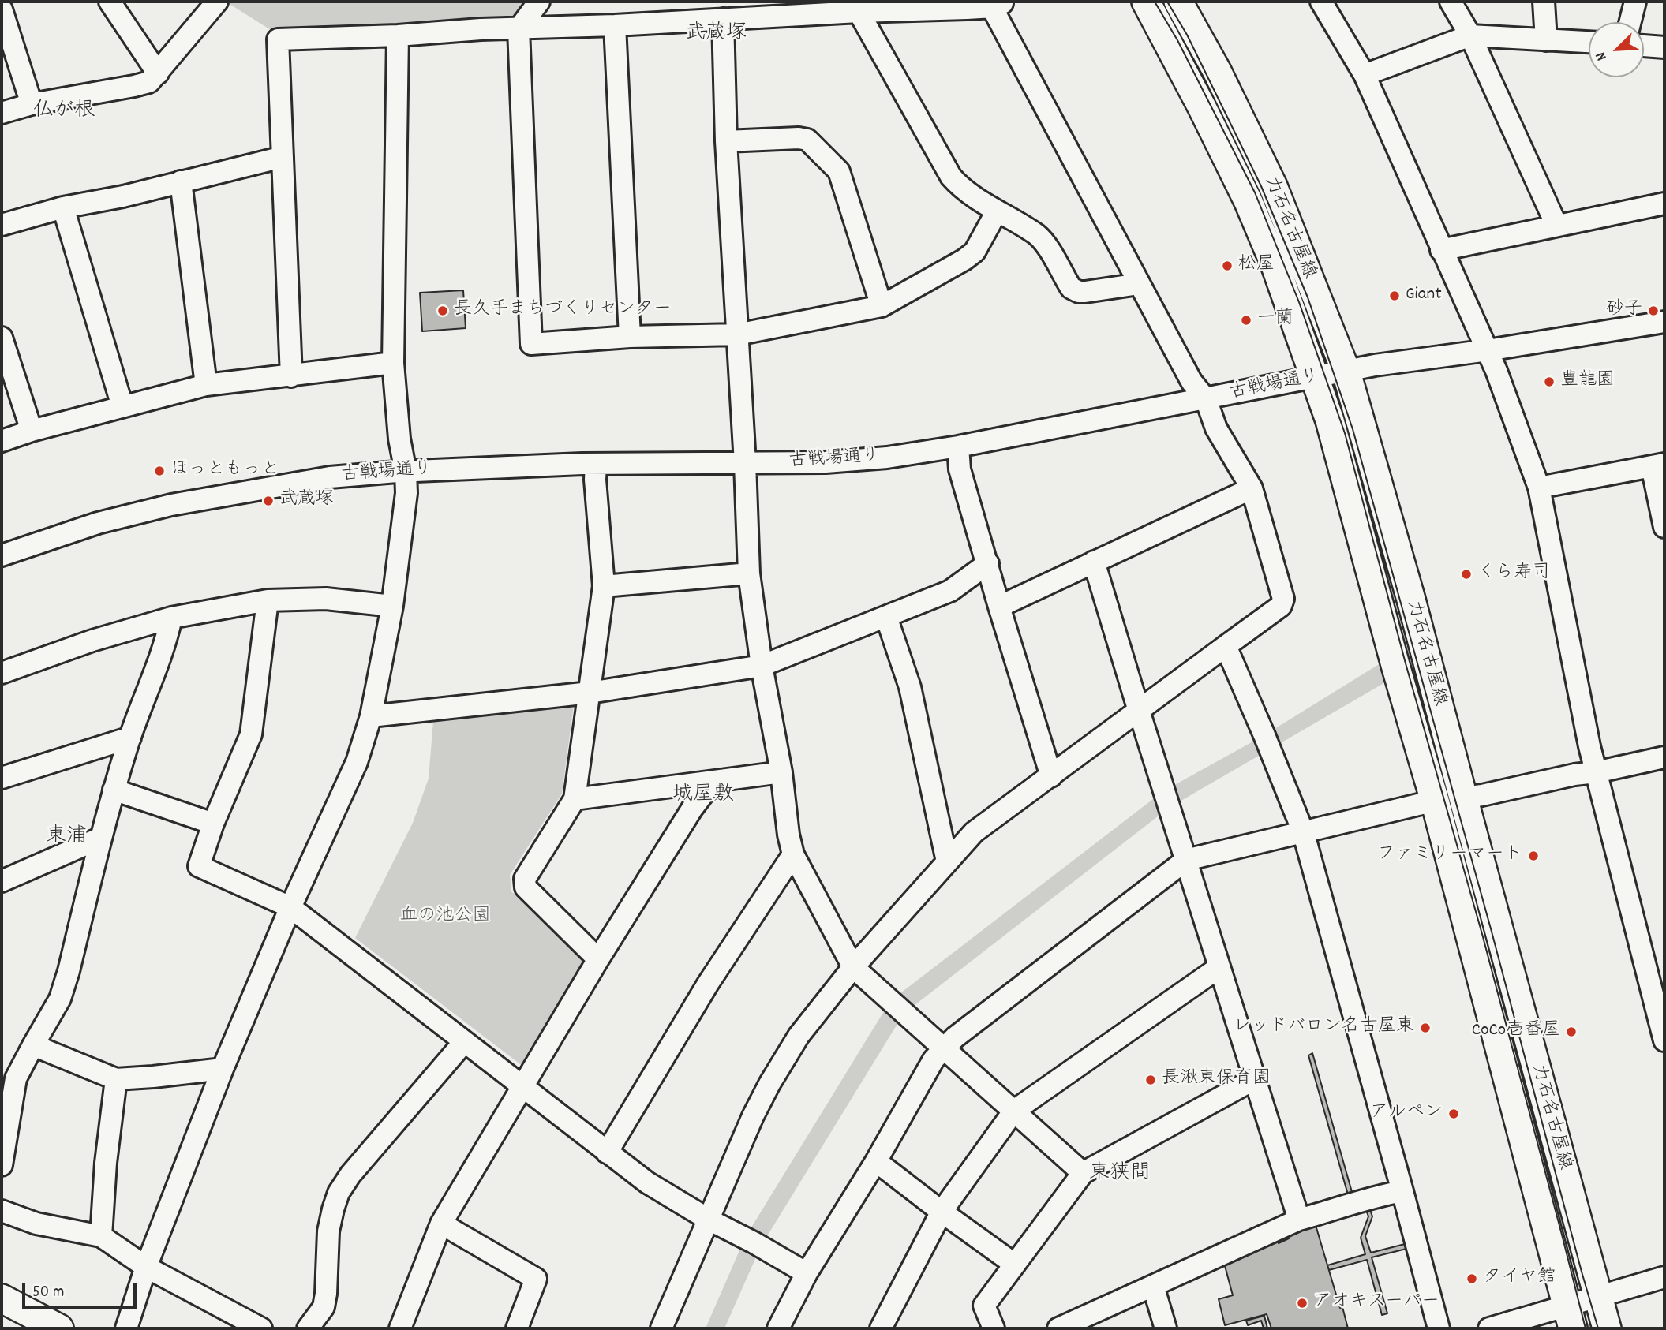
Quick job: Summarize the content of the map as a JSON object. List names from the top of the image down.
{
  "streets": {
    "main road": ["力石名古屋線"],
    "street": ["古戦場通り"]
  },
  "crossings": [
    ["力石名古屋線", "古戦場通り"]
  ],
  "districts": [
    "武蔵塚",
    "仏が根",
    "城屋敷",
    "東浦",
    "東狭間"
  ],
  "parks": ["血の池公園"],
  "places": [
    "松屋",
    "Giant",
    "長久手まちづくりセンター",
    "砂子",
    "一蘭",
    "豊龍園",
    "ほっともっと",
    "武蔵塚",
    "くら寿司",
    "ファミリーマート",
    "レッドバロン名古屋東",
    "CoCo壱番屋",
    "長湫東保育園",
    "アルペン",
    "タイヤ館",
    "アオキスーパー"
  ],
  "scale_bar": "50 m",
  "north": "bottom left"
}
